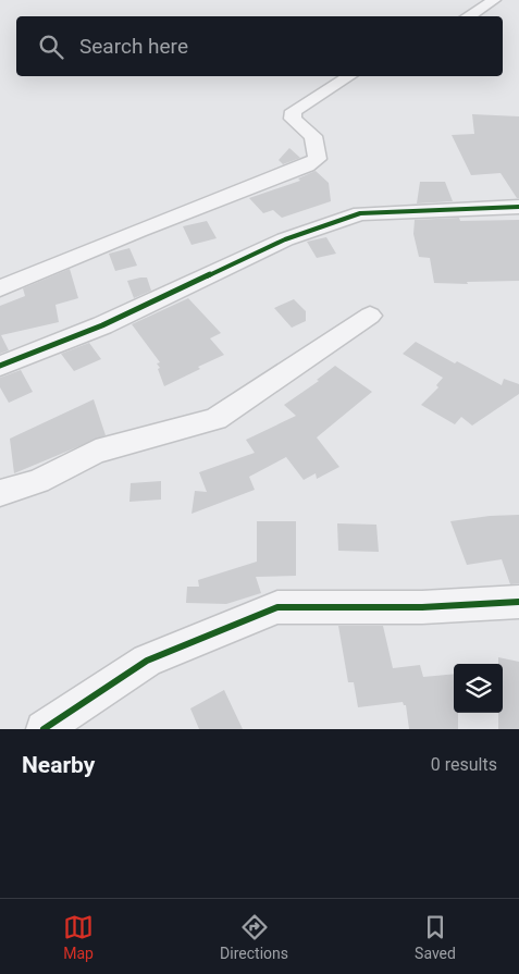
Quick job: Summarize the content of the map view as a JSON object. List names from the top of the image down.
{
  "page": {
    "search": "Search here",
    "heading": ["Nearby", "0 results"],
    "nav": ["Map", "Directions", "Saved"]
  }
}
